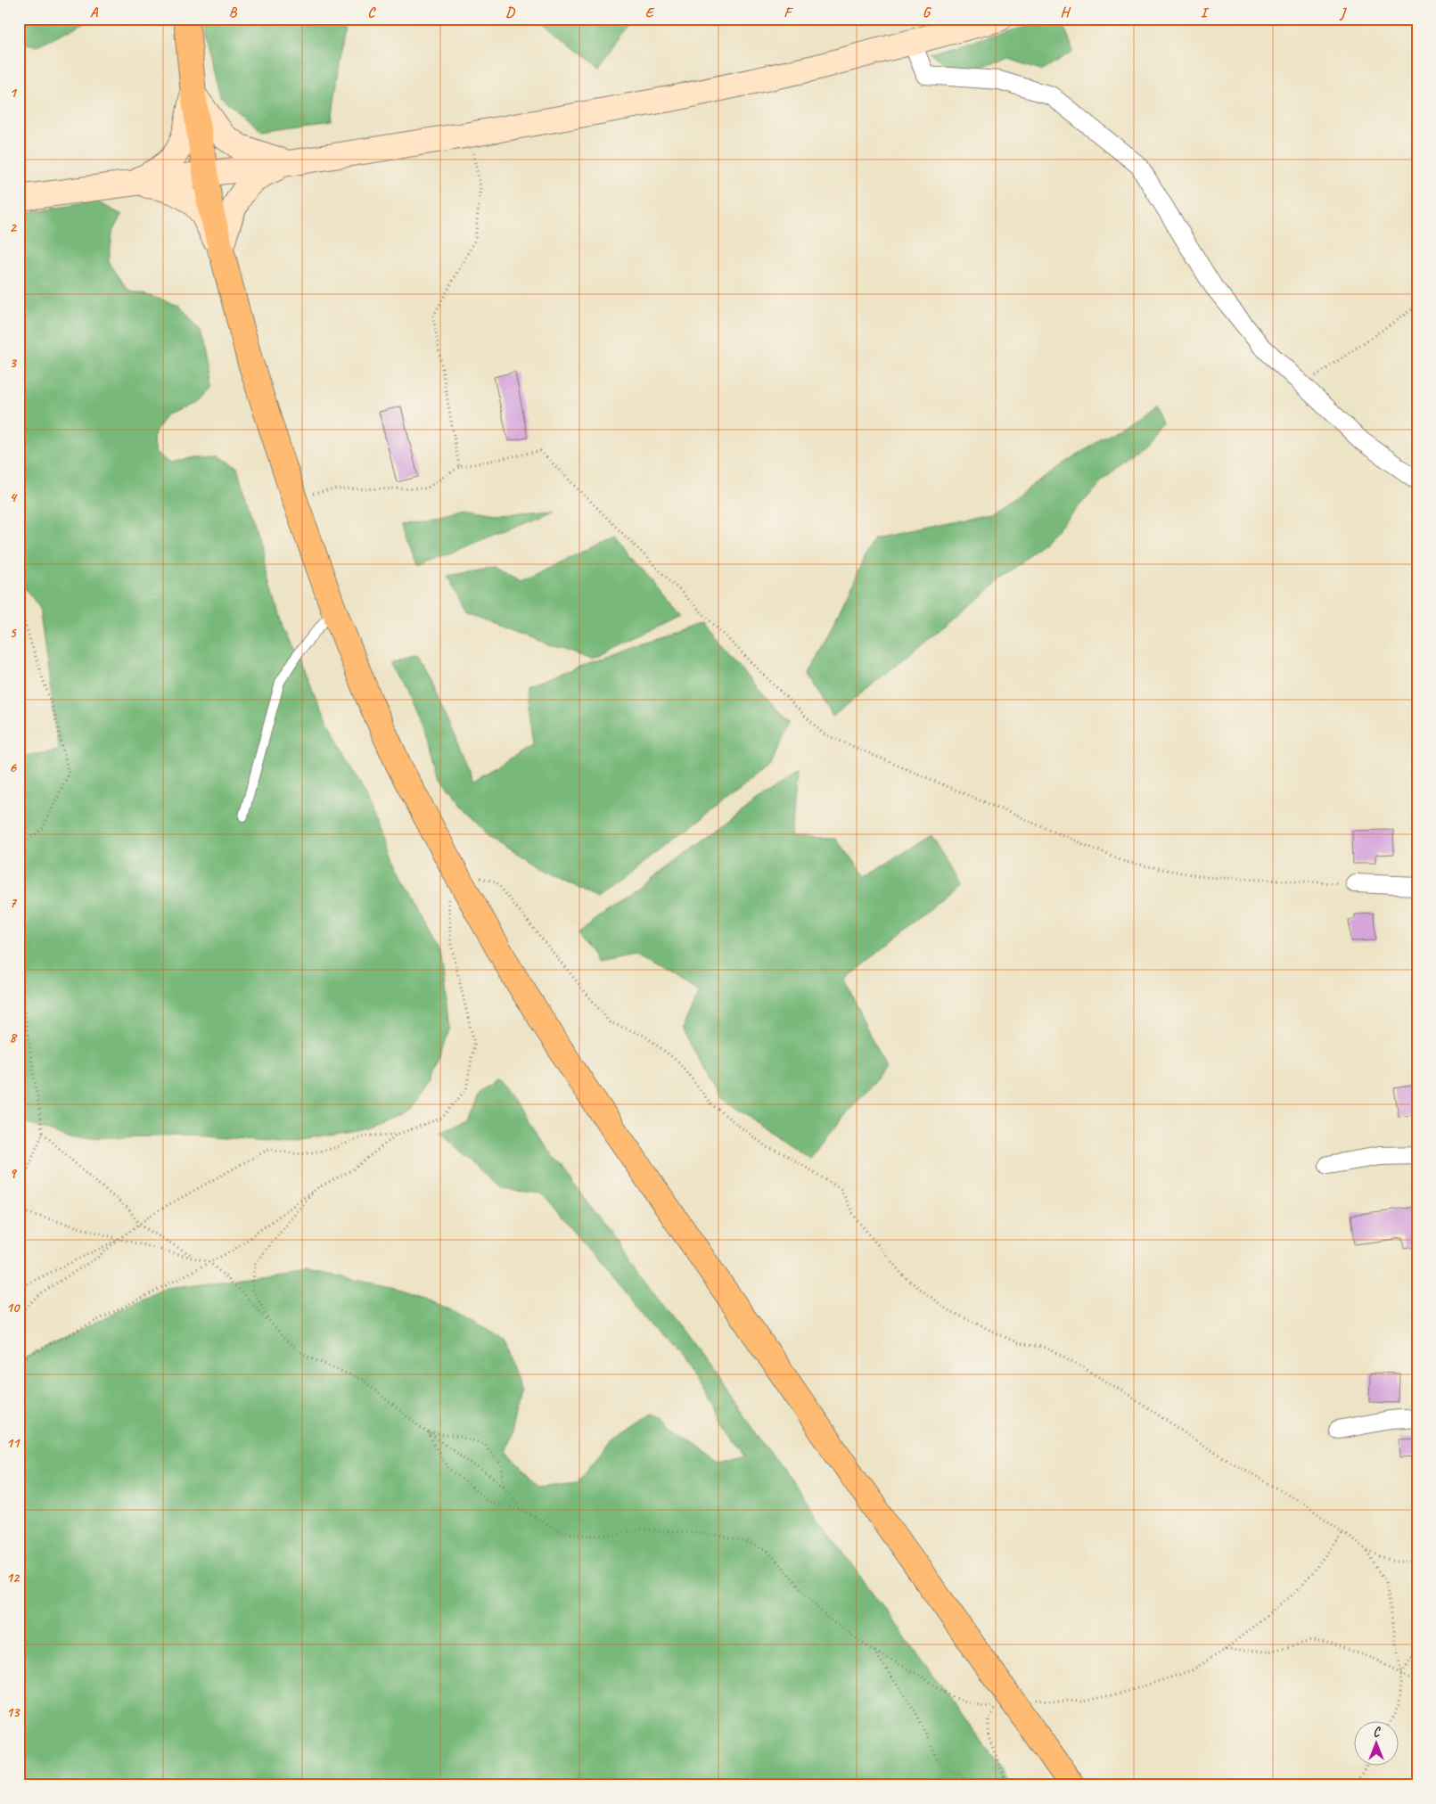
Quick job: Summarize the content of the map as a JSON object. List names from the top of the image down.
{
  "north": "top",
  "grid": {
    "columns": [
      "A",
      "B",
      "C",
      "D",
      "E",
      "F",
      "G",
      "H",
      "I",
      "J"
    ],
    "rows": [
      "1",
      "2",
      "3",
      "4",
      "5",
      "6",
      "7",
      "8",
      "9",
      "10",
      "11",
      "12",
      "13"
    ]
  }
}
